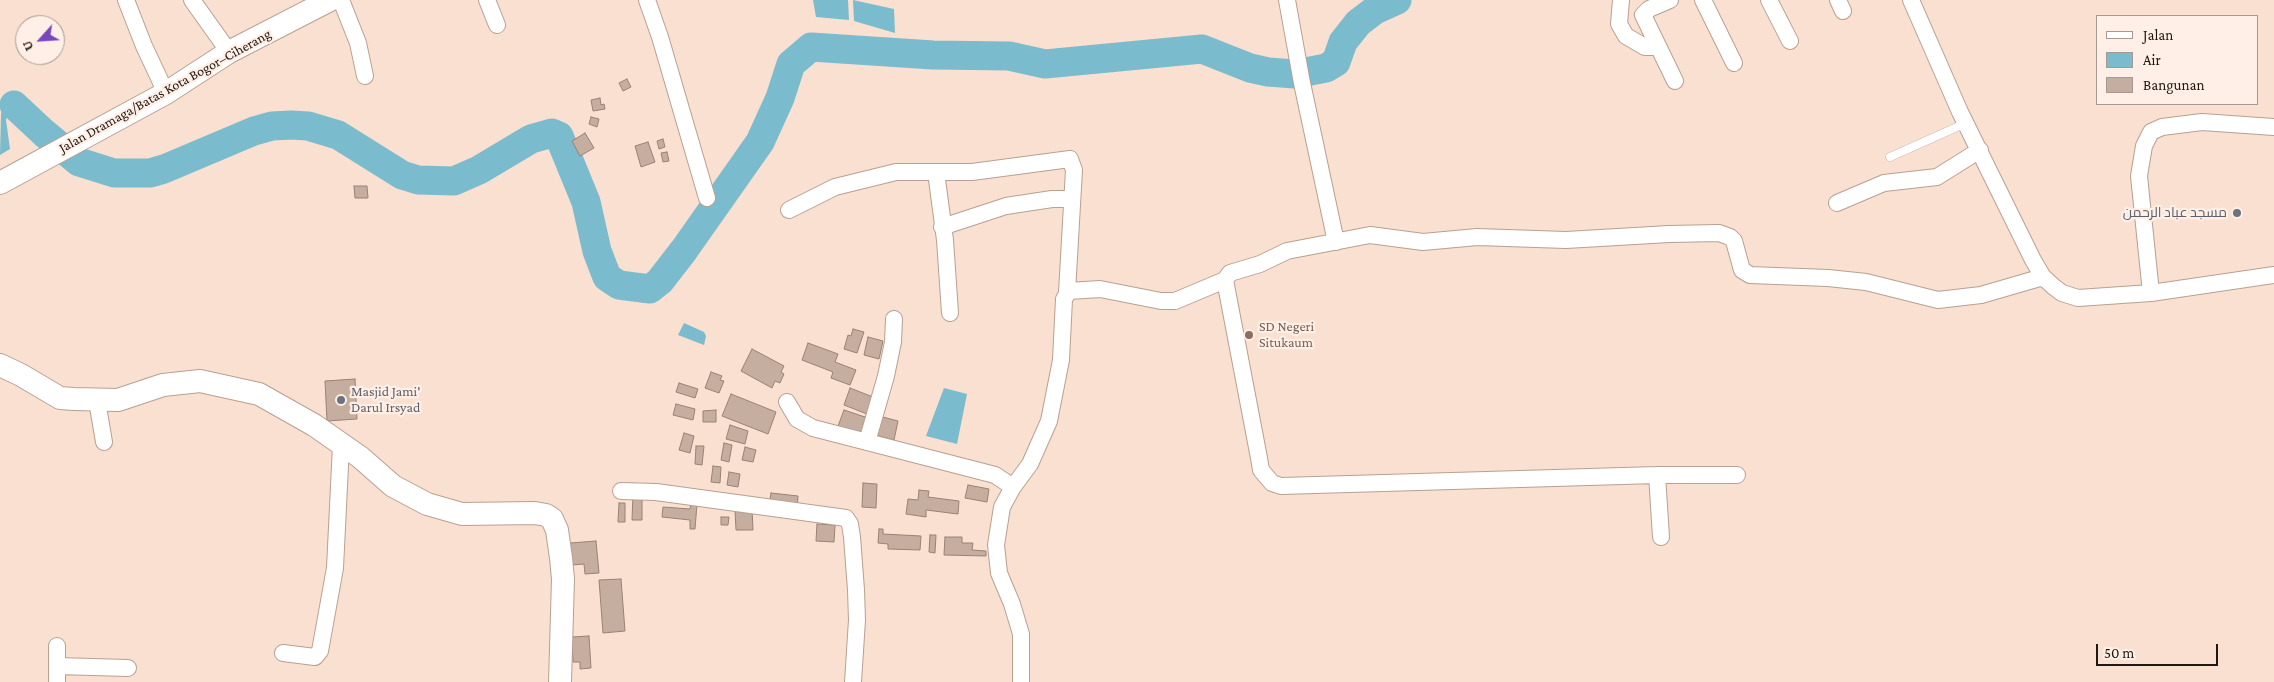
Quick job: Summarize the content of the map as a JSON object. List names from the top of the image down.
{
  "streets": {
    "street": ["Jalan Dramaga/Batas Kota Bogor–Ciherang"]
  },
  "places": ["مسجد عباد الرحمن", "SD Negeri Situkaum", "Masjid Jami' Darul Irsyad"],
  "legend": ["Jalan", "Air", "Bangunan"],
  "scale_bar": "50 m",
  "north": "bottom left"
}
